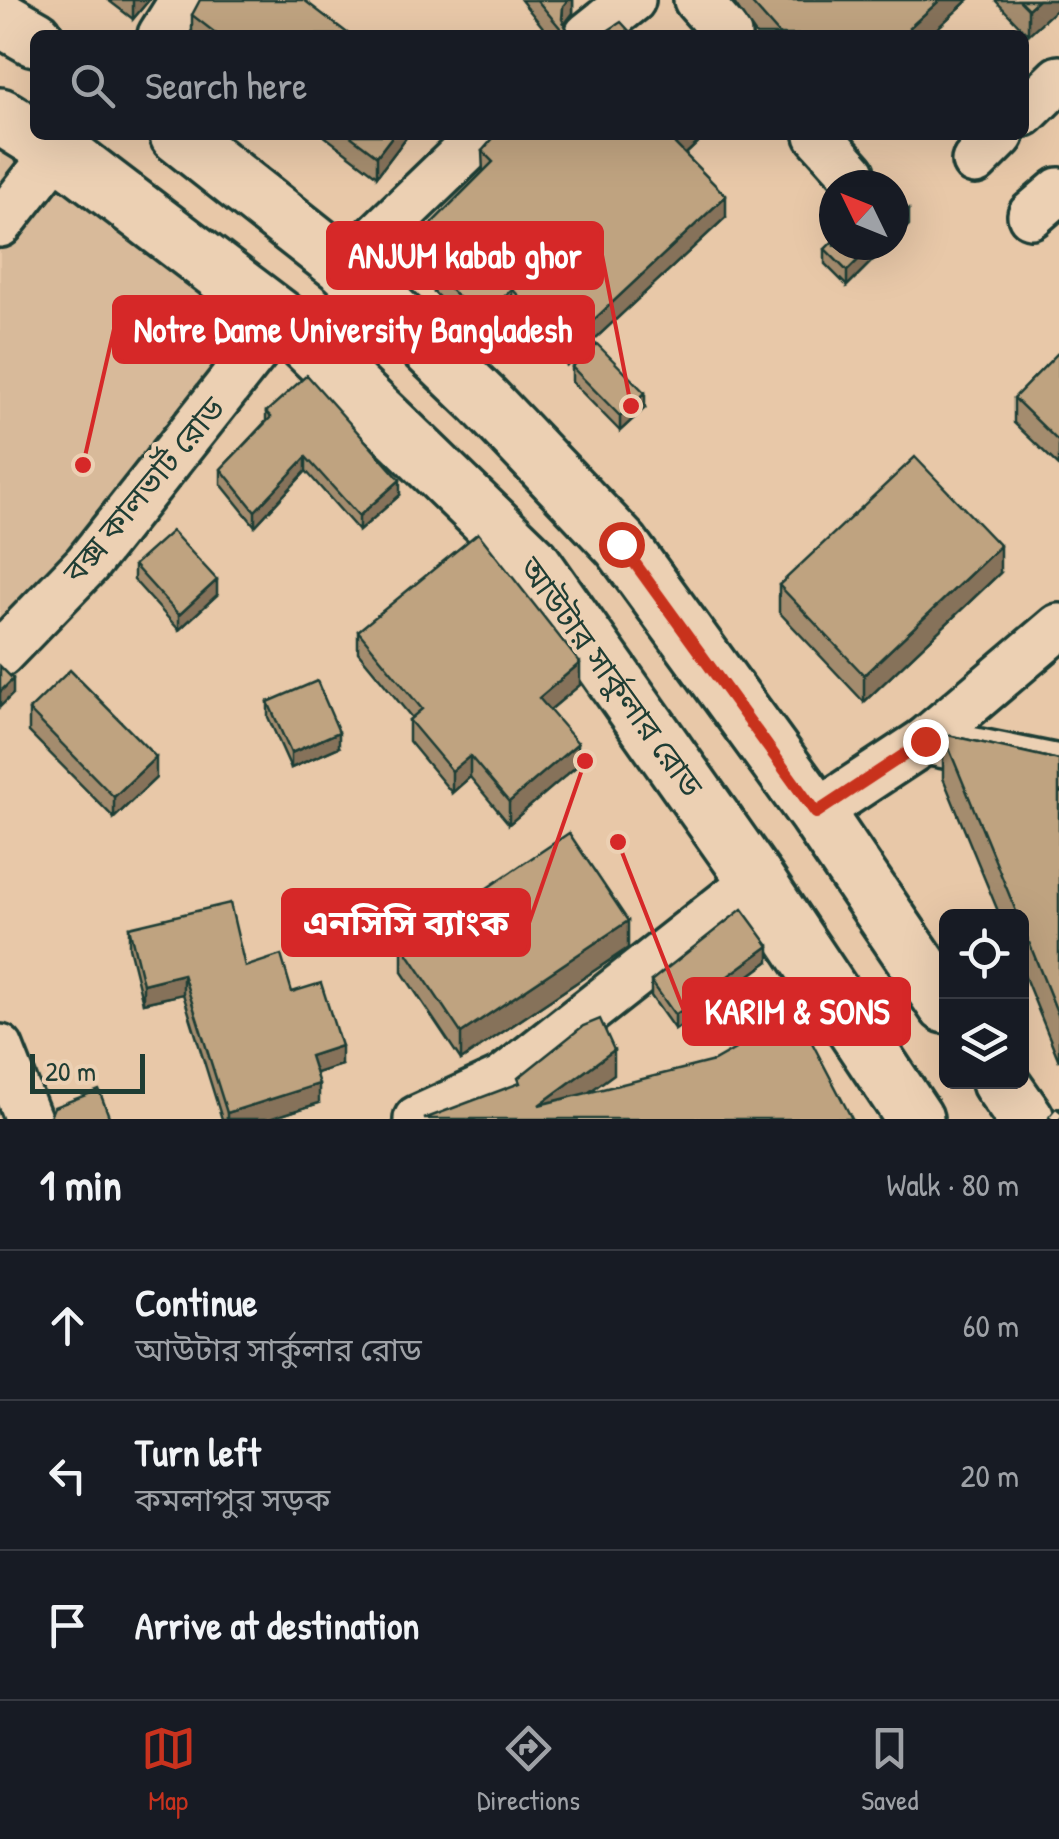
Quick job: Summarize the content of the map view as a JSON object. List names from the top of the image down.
{
  "streets": {
    "main road": ["আউটার সার্কুলার রোড"],
    "street": ["বক্স কালভার্ট রোড"]
  },
  "crossings": [
    ["বক্স কালভার্ট রোড", "আউটার সার্কুলার রোড"]
  ],
  "places": [
    "ANJUM kabab ghor",
    "Notre Dame University Bangladesh",
    "এনসিসি ব্যাংক",
    "KARIM & SONS"
  ],
  "scale_bar": "20 m",
  "north": "top left",
  "page": {
    "search": "Search here",
    "scale": "20 m",
    "heading": ["1 min", "Walk · 80 m"],
    "list": [
      ["Continue", "আউটার সার্কুলার রোড", "60 m"],
      ["Turn left", "কমলাপুর সড়ক", "20 m"],
      "Arrive at destination"
    ],
    "nav": ["Map", "Directions", "Saved"]
  }
}
